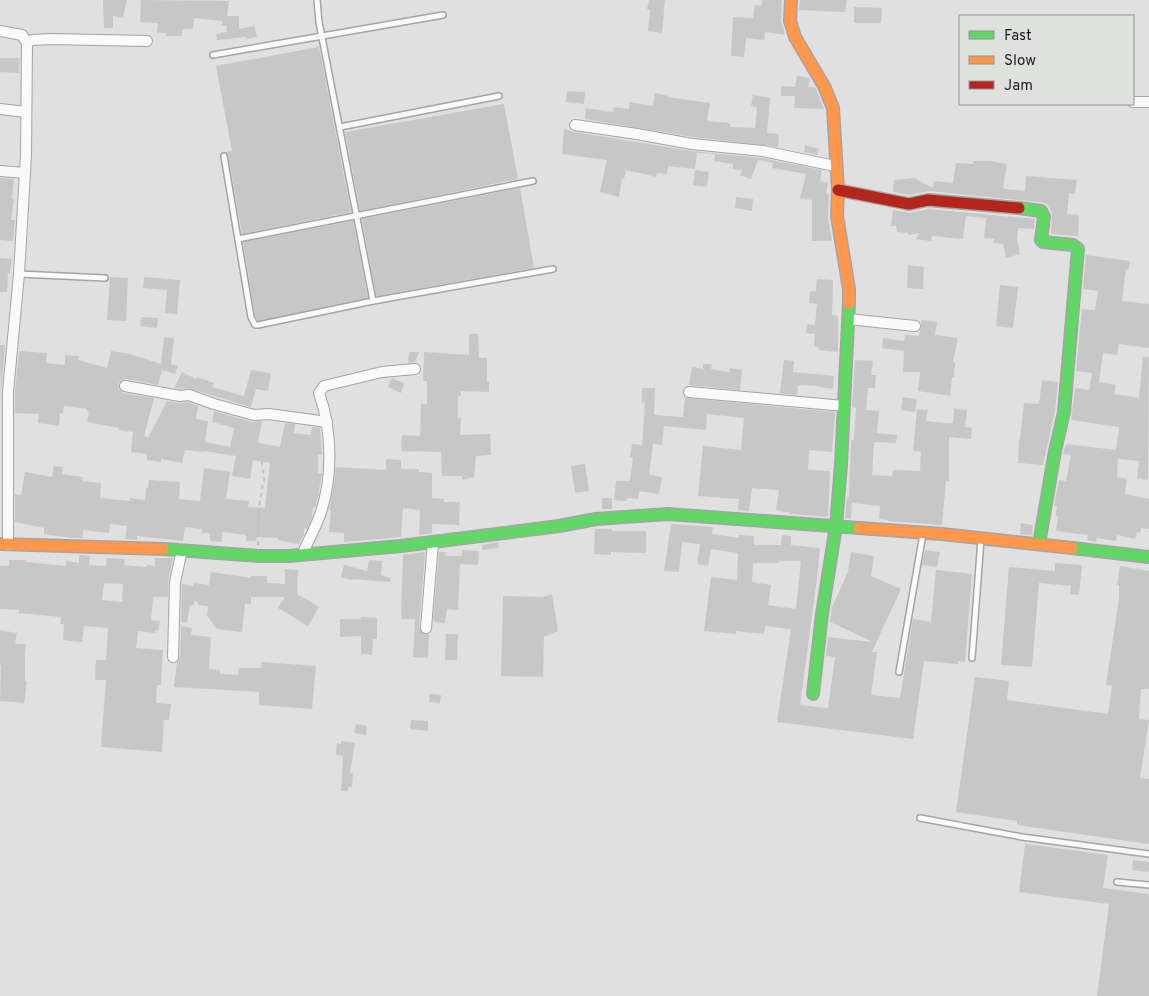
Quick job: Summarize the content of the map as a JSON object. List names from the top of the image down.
{
  "legend": ["Fast", "Slow", "Jam"]
}
